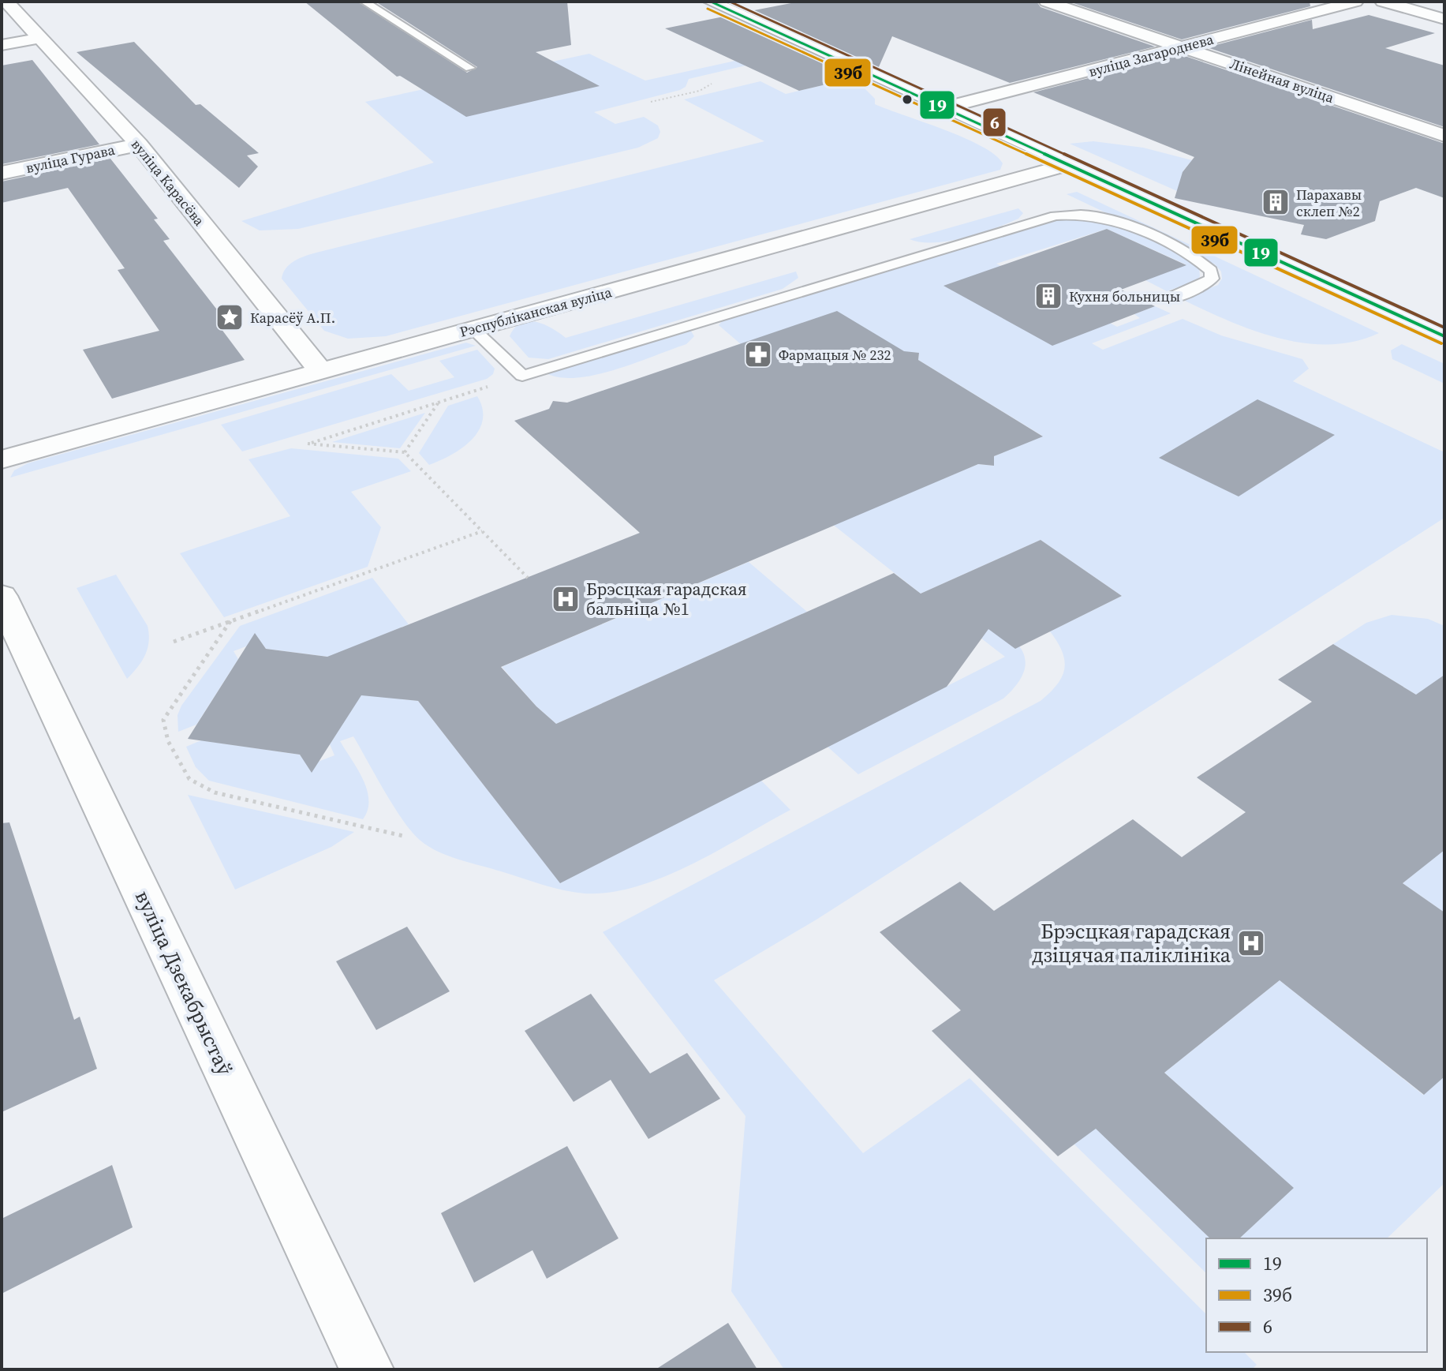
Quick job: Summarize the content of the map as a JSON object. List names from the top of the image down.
{
  "streets": {
    "street": [
      "вуліца Загароднева",
      "Лінейная вуліца",
      "вуліца Гурава",
      "вуліца Карасёва",
      "Рэспубліканская вуліца",
      "вуліца Дзекабрыстаў"
    ]
  },
  "crossings": [
    ["вуліца Загароднева", "Лінейная вуліца"],
    ["вуліца Гурава", "вуліца Карасёва"],
    ["вуліца Карасёва", "Рэспубліканская вуліца"]
  ],
  "places": {
    "building": ["Парахавы склеп №2", "Кухня больницы"],
    "place": ["Карасёў А.П."],
    "pharmacy": ["Фармацыя № 232"],
    "hospital": ["Брэсцкая гарадская бальніца №1", "Брэсцкая гарадская дзіцячая паліклініка"]
  },
  "lines": ["transit line 19", "transit line 6", "transit line 39б"],
  "legend": ["19", "39б", "6"]
}
